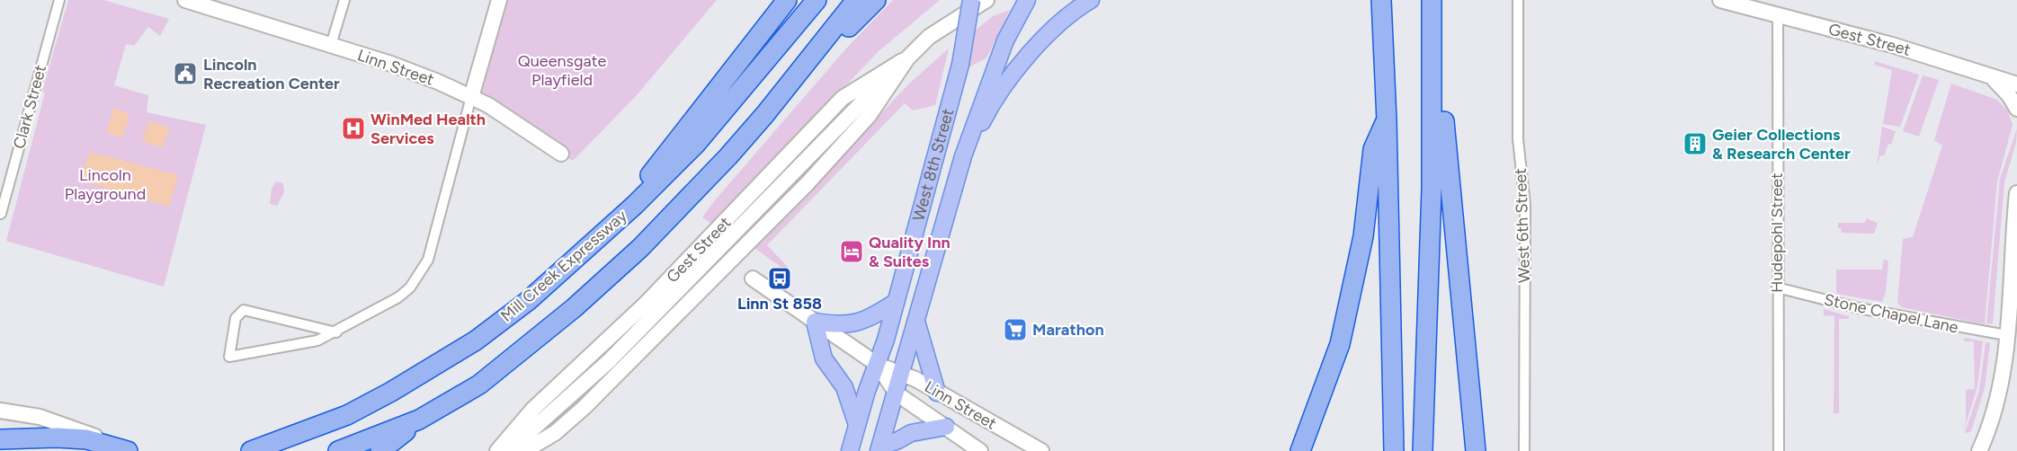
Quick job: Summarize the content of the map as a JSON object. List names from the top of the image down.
{
  "streets": {
    "highway": ["Mill Creek Expressway"],
    "main road": ["West 8th Street"],
    "street": [
      "Gest Street",
      "Linn Street",
      "Clark Street",
      "West 6th Street",
      "Hudepohl Street",
      "Stone Chapel Lane"
    ]
  },
  "crossings": [
    ["Gest Street", "Hudepohl Street"],
    ["Linn Street", "West 8th Street"],
    ["Hudepohl Street", "Stone Chapel Lane"]
  ],
  "parks": ["Queensgate Playfield", "Lincoln Playground"],
  "places": {
    "public building": ["Lincoln Recreation Center"],
    "hospital": ["WinMed Health Services"],
    "building": ["Geier Collections & Research Center"],
    "hotel": ["Quality Inn & Suites"],
    "bus stop": ["Linn St 858"],
    "supermarket": ["Marathon"]
  }
}
